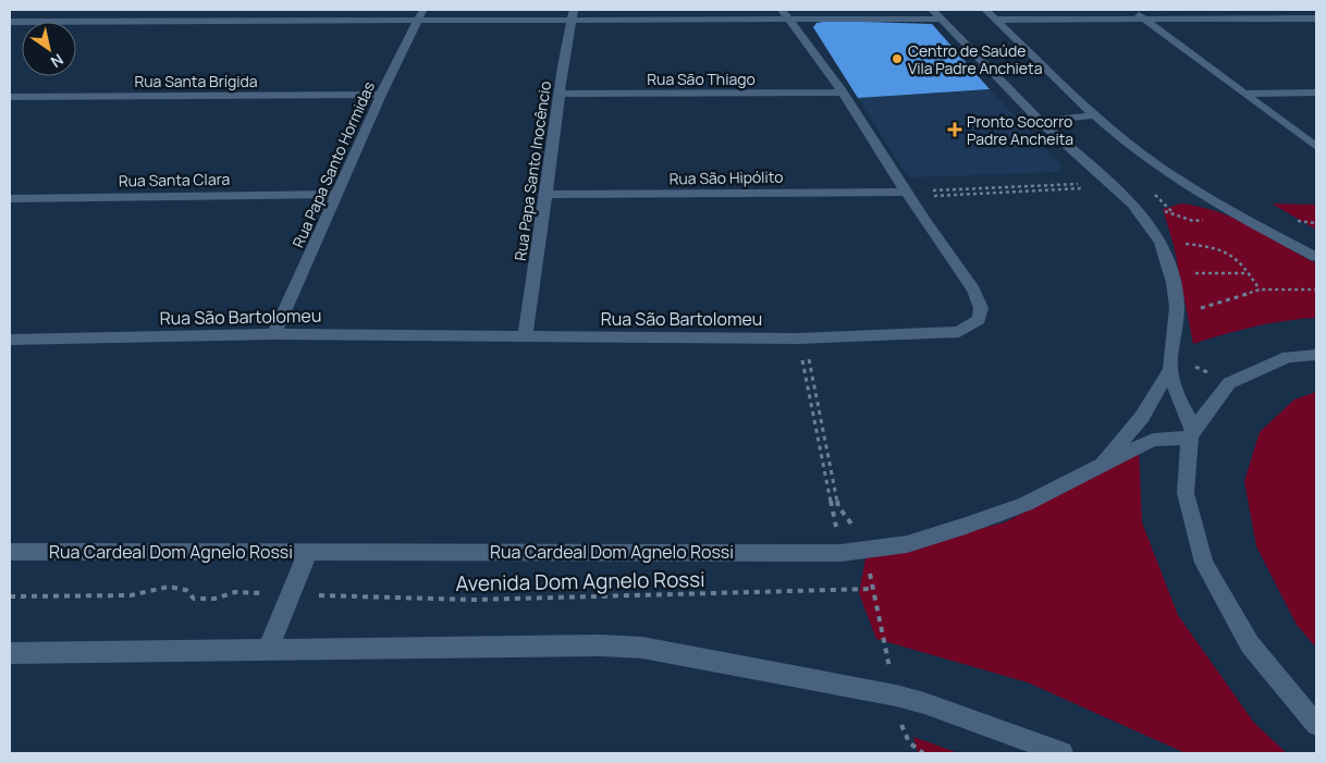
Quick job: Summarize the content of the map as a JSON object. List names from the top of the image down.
{
  "streets": {
    "street": [
      "Rua São Thiago",
      "Rua Santa Brígida",
      "Rua Papa Santo Hormidas",
      "Rua Papa Santo Inocêncio",
      "Rua São Hipólito",
      "Rua Santa Clara",
      "Rua São Bartolomeu",
      "Rua Cardeal Dom Agnelo Rossi"
    ],
    "path": ["Avenida Dom Agnelo Rossi"]
  },
  "crossings": [
    ["Rua São Thiago", "Rua Papa Santo Inocêncio"],
    ["Rua São Thiago", "Rua São Bartolomeu"],
    ["Rua Santa Brígida", "Rua Papa Santo Hormidas"],
    ["Rua Papa Santo Hormidas", "Rua Santa Clara"],
    ["Rua Papa Santo Hormidas", "Rua São Bartolomeu"],
    ["Rua Papa Santo Inocêncio", "Rua São Hipólito"],
    ["Rua Papa Santo Inocêncio", "Rua São Bartolomeu"],
    ["Rua São Hipólito", "Rua São Bartolomeu"]
  ],
  "places": {
    "other": ["Centro de Saúde Vila Padre Anchieta"],
    "health": ["Pronto Socorro Padre Ancheita"]
  },
  "north": "bottom right"
}
